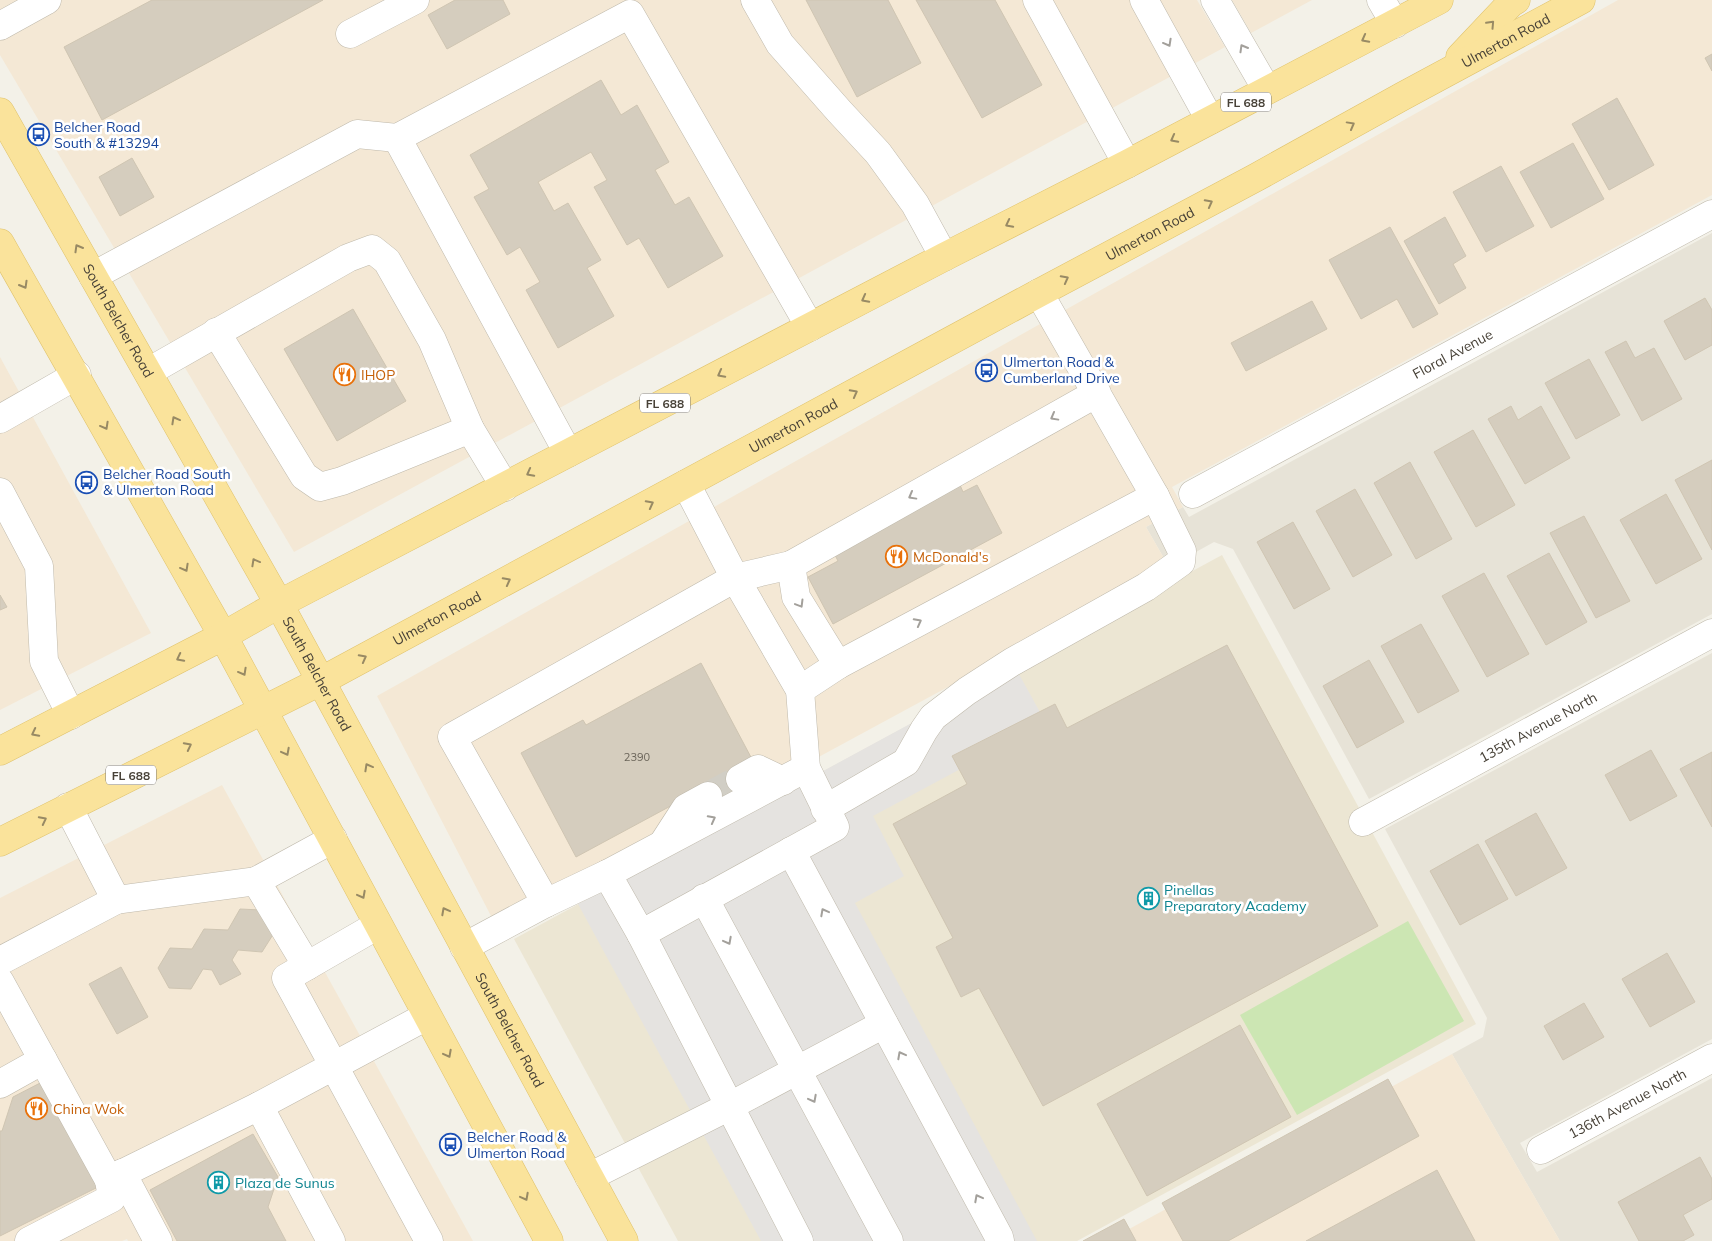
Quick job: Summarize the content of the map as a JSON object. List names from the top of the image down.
{
  "streets": {
    "main road": ["Ulmerton Road", "FL 688", "South Belcher Road"],
    "street": ["Floral Avenue", "135th Avenue North", "136th Avenue North"]
  },
  "crossings": [
    ["Ulmerton Road", "South Belcher Road"],
    ["FL 688", "South Belcher Road"]
  ],
  "places": {
    "bus stop": [
      "Belcher Road South & #13294",
      "Ulmerton Road & Cumberland Drive",
      "Belcher Road South & Ulmerton Road",
      "Belcher Road & Ulmerton Road"
    ],
    "restaurant": ["IHOP", "McDonald's", "China Wok"],
    "building": ["Pinellas Preparatory Academy", "Plaza de Sunus"]
  },
  "house_numbers": ["2390"]
}
